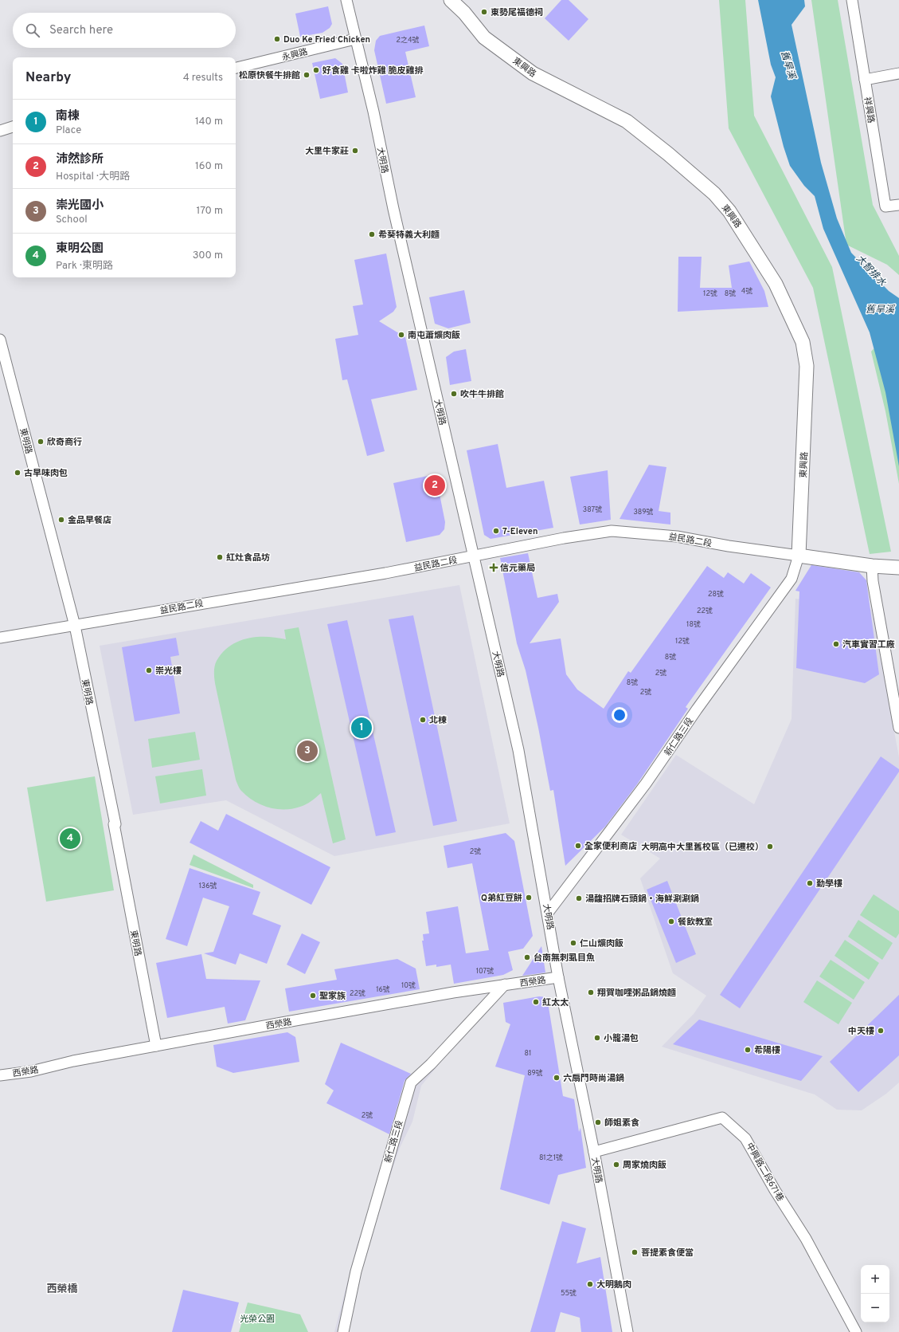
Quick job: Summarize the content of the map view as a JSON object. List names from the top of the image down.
{
  "streets": {
    "street": [
      "永興路",
      "東興路",
      "祥興路",
      "大明路",
      "東明路",
      "益民路二段",
      "新仁路三段",
      "西榮路",
      "中興路二段671巷"
    ]
  },
  "crossings": [
    ["永興路", "大明路"],
    ["東興路", "益民路二段"],
    ["東興路", "新仁路三段"],
    ["大明路", "益民路二段"],
    ["大明路", "新仁路三段"],
    ["大明路", "西榮路"],
    ["大明路", "中興路二段671巷"],
    ["東明路", "益民路二段"],
    ["東明路", "西榮路"],
    ["益民路二段", "新仁路三段"],
    ["新仁路三段", "西榮路"]
  ],
  "districts": ["西榮橋"],
  "water": ["舊旱溪", "大智排水"],
  "parks": ["光榮公園"],
  "places": {
    "other": [
      "東勢尾福德祠",
      "Duo Ke Fried Chicken",
      "好食雞 卡啦炸雞 脆皮雞排",
      "松原快餐牛排館",
      "大里牛家莊",
      "希葵特義大利麵",
      "南屯蕭爌肉飯",
      "吹牛牛排館",
      "欣奇商行",
      "古早味肉包",
      "金品早餐店",
      "7-Eleven",
      "紅灶食品坊",
      "汽車實習工廠",
      "崇光樓",
      "北棟",
      "全家便利商店",
      "大明高中大里舊校區（已遷校）",
      "勤學樓",
      "Q弟紅豆餅",
      "湯馥招牌石頭鍋‧海鮮涮涮鍋",
      "餐飲教室",
      "仁山爌肉飯",
      "台南無刺虱目魚",
      "翔賀咖哩粥品鍋燒麵",
      "聖家族",
      "紅太太",
      "中天樓",
      "小籠湯包",
      "希陽樓",
      "六扇門時尚湯鍋",
      "師姐素食",
      "周家燒肉飯",
      "菩提素食便當",
      "大明鵝肉"
    ],
    "health": ["信元藥局"]
  },
  "house_numbers": [
    "2之4號",
    "4號",
    "12號",
    "8號",
    "387號",
    "389號",
    "28號",
    "22號",
    "18號",
    "12號",
    "8號",
    "2號",
    "8號",
    "2號",
    "2號",
    "136號",
    "107號",
    "10號",
    "16號",
    "22號",
    "81",
    "89號",
    "2號",
    "81之1號",
    "55號"
  ],
  "page": {
    "search": "Search here",
    "heading": ["Nearby", "4 results"],
    "list": [
      {
        "mark": "1",
        "name": "南棟",
        "note": "Place",
        "value": "140 m"
      },
      {
        "mark": "2",
        "name": "沛然診所",
        "note": "Hospital · 大明路",
        "value": "160 m"
      },
      {
        "mark": "3",
        "name": "崇光國小",
        "note": "School",
        "value": "170 m"
      },
      {
        "mark": "4",
        "name": "東明公園",
        "note": "Park · 東明路",
        "value": "300 m"
      }
    ],
    "pins": [
      "2",
      "1",
      "3",
      "4"
    ],
    "map_buttons": ["+", "−"]
  }
}
